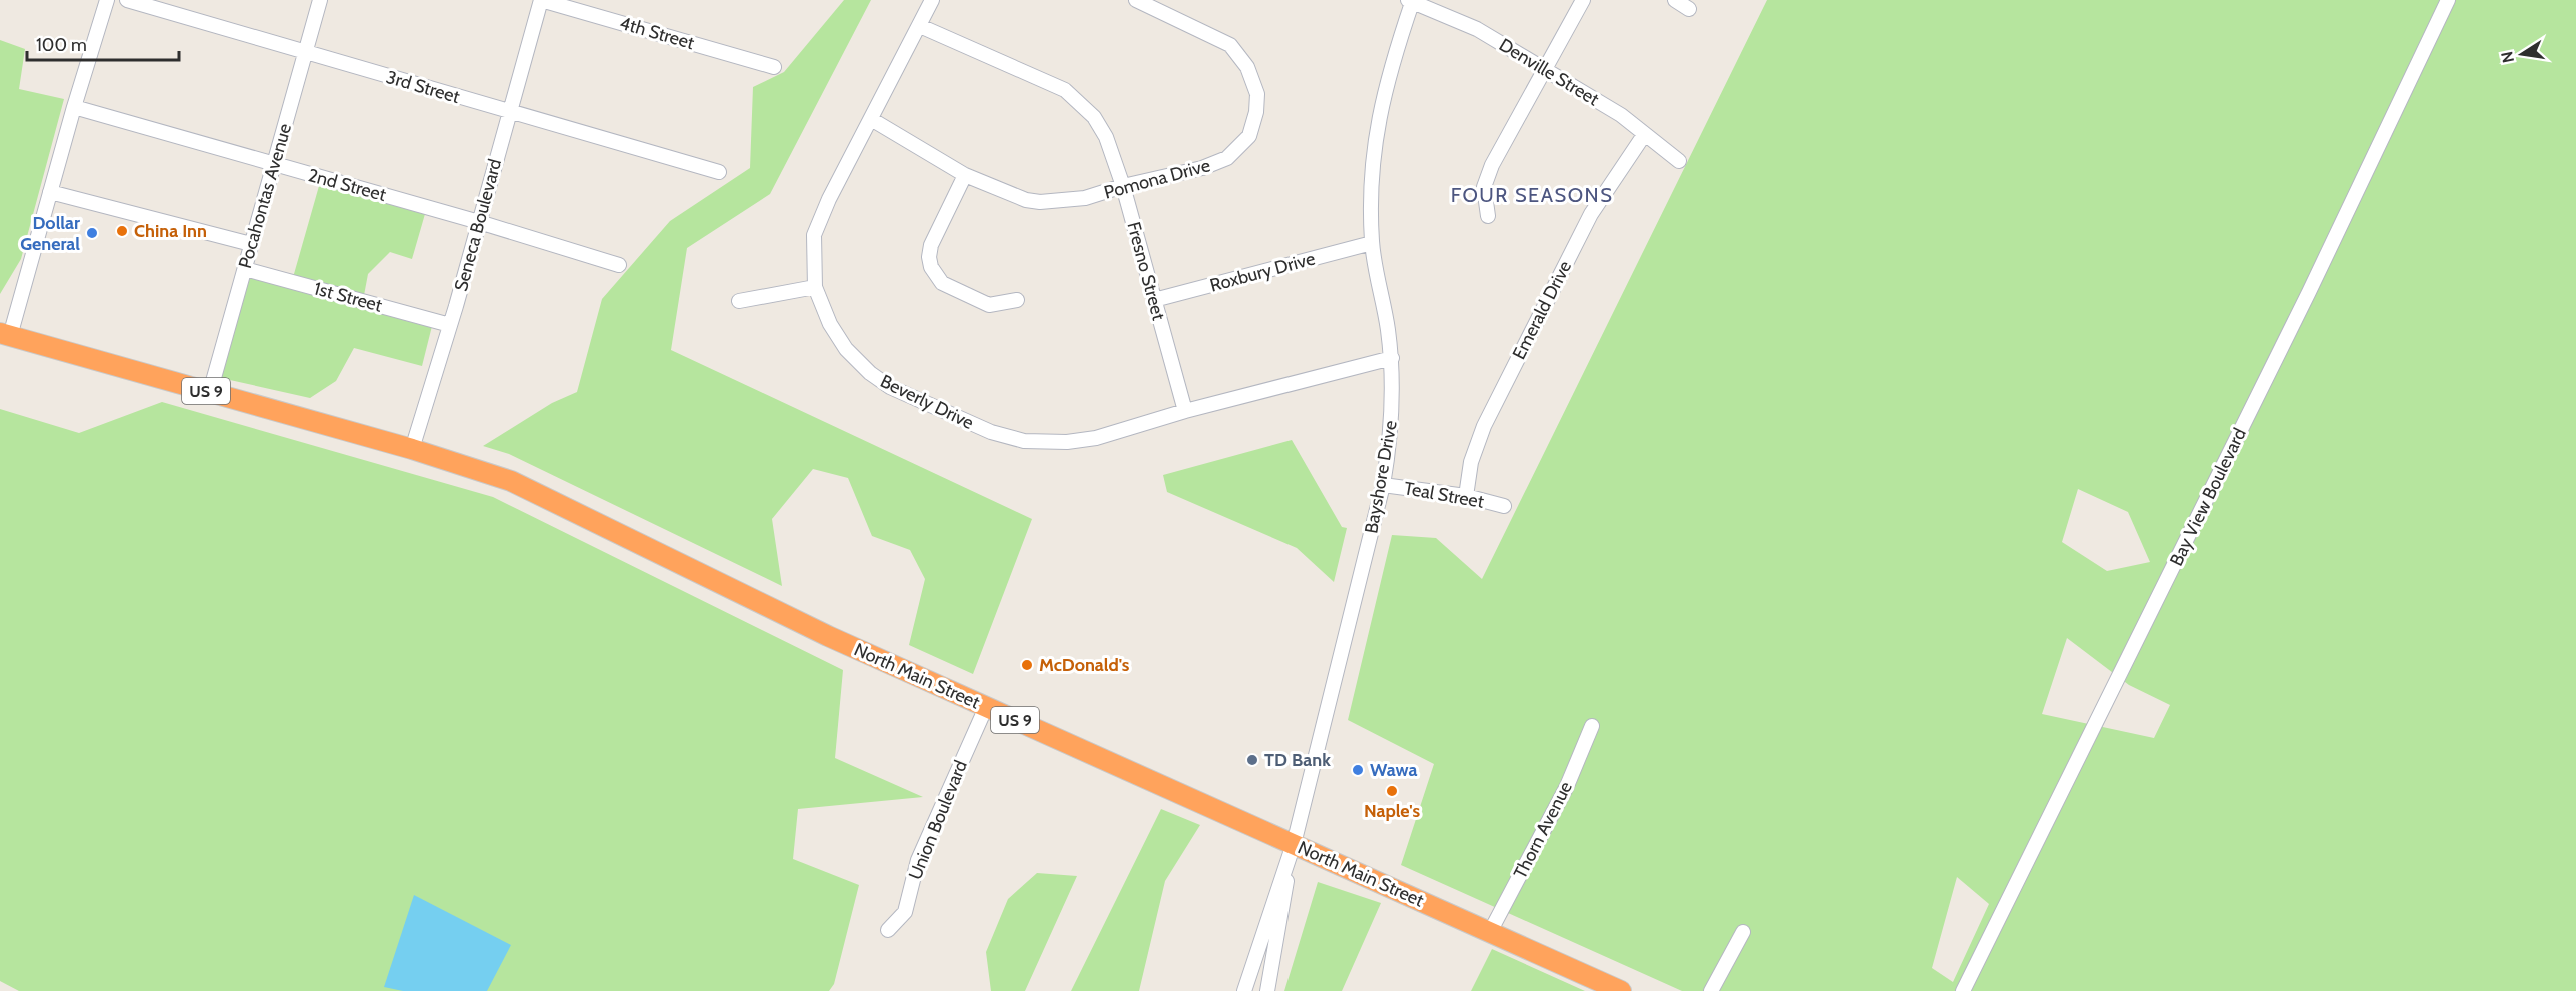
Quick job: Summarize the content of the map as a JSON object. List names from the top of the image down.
{
  "streets": {
    "highway": ["US 9", "North Main Street"],
    "street": [
      "4th Street",
      "Denville Street",
      "3rd Street",
      "Pomona Drive",
      "2nd Street",
      "Pocahontas Avenue",
      "Seneca Boulevard",
      "Fresno Street",
      "Roxbury Drive",
      "1st Street",
      "Emerald Drive",
      "Beverly Drive",
      "Bayshore Drive",
      "Teal Street",
      "Bay View Boulevard",
      "Union Boulevard",
      "Thorn Avenue"
    ]
  },
  "crossings": [
    ["4th Street", "Seneca Boulevard"],
    ["Denville Street", "Emerald Drive"],
    ["Denville Street", "Bayshore Drive"],
    ["3rd Street", "Pocahontas Avenue"],
    ["3rd Street", "Seneca Boulevard"],
    ["Pomona Drive", "Fresno Street"],
    ["Pomona Drive", "Beverly Drive"],
    ["2nd Street", "Pocahontas Avenue"],
    ["2nd Street", "Seneca Boulevard"],
    ["Pocahontas Avenue", "1st Street"],
    ["Pocahontas Avenue", "US 9"],
    ["Seneca Boulevard", "1st Street"],
    ["Seneca Boulevard", "US 9"],
    ["Seneca Boulevard", "North Main Street"],
    ["Fresno Street", "Roxbury Drive"],
    ["Fresno Street", "Beverly Drive"],
    ["Roxbury Drive", "Bayshore Drive"],
    ["Emerald Drive", "Teal Street"],
    ["US 9", "North Main Street"],
    ["Beverly Drive", "Bayshore Drive"],
    ["Bayshore Drive", "Teal Street"],
    ["Bayshore Drive", "North Main Street"],
    ["North Main Street", "Union Boulevard"],
    ["North Main Street", "Thorn Avenue"]
  ],
  "districts": ["FOUR SEASONS"],
  "places": [
    "China Inn",
    "Dollar General",
    "McDonald's",
    "TD Bank",
    "Wawa",
    "Naple's"
  ],
  "scale_bar": "100 m",
  "north": "left"
}
